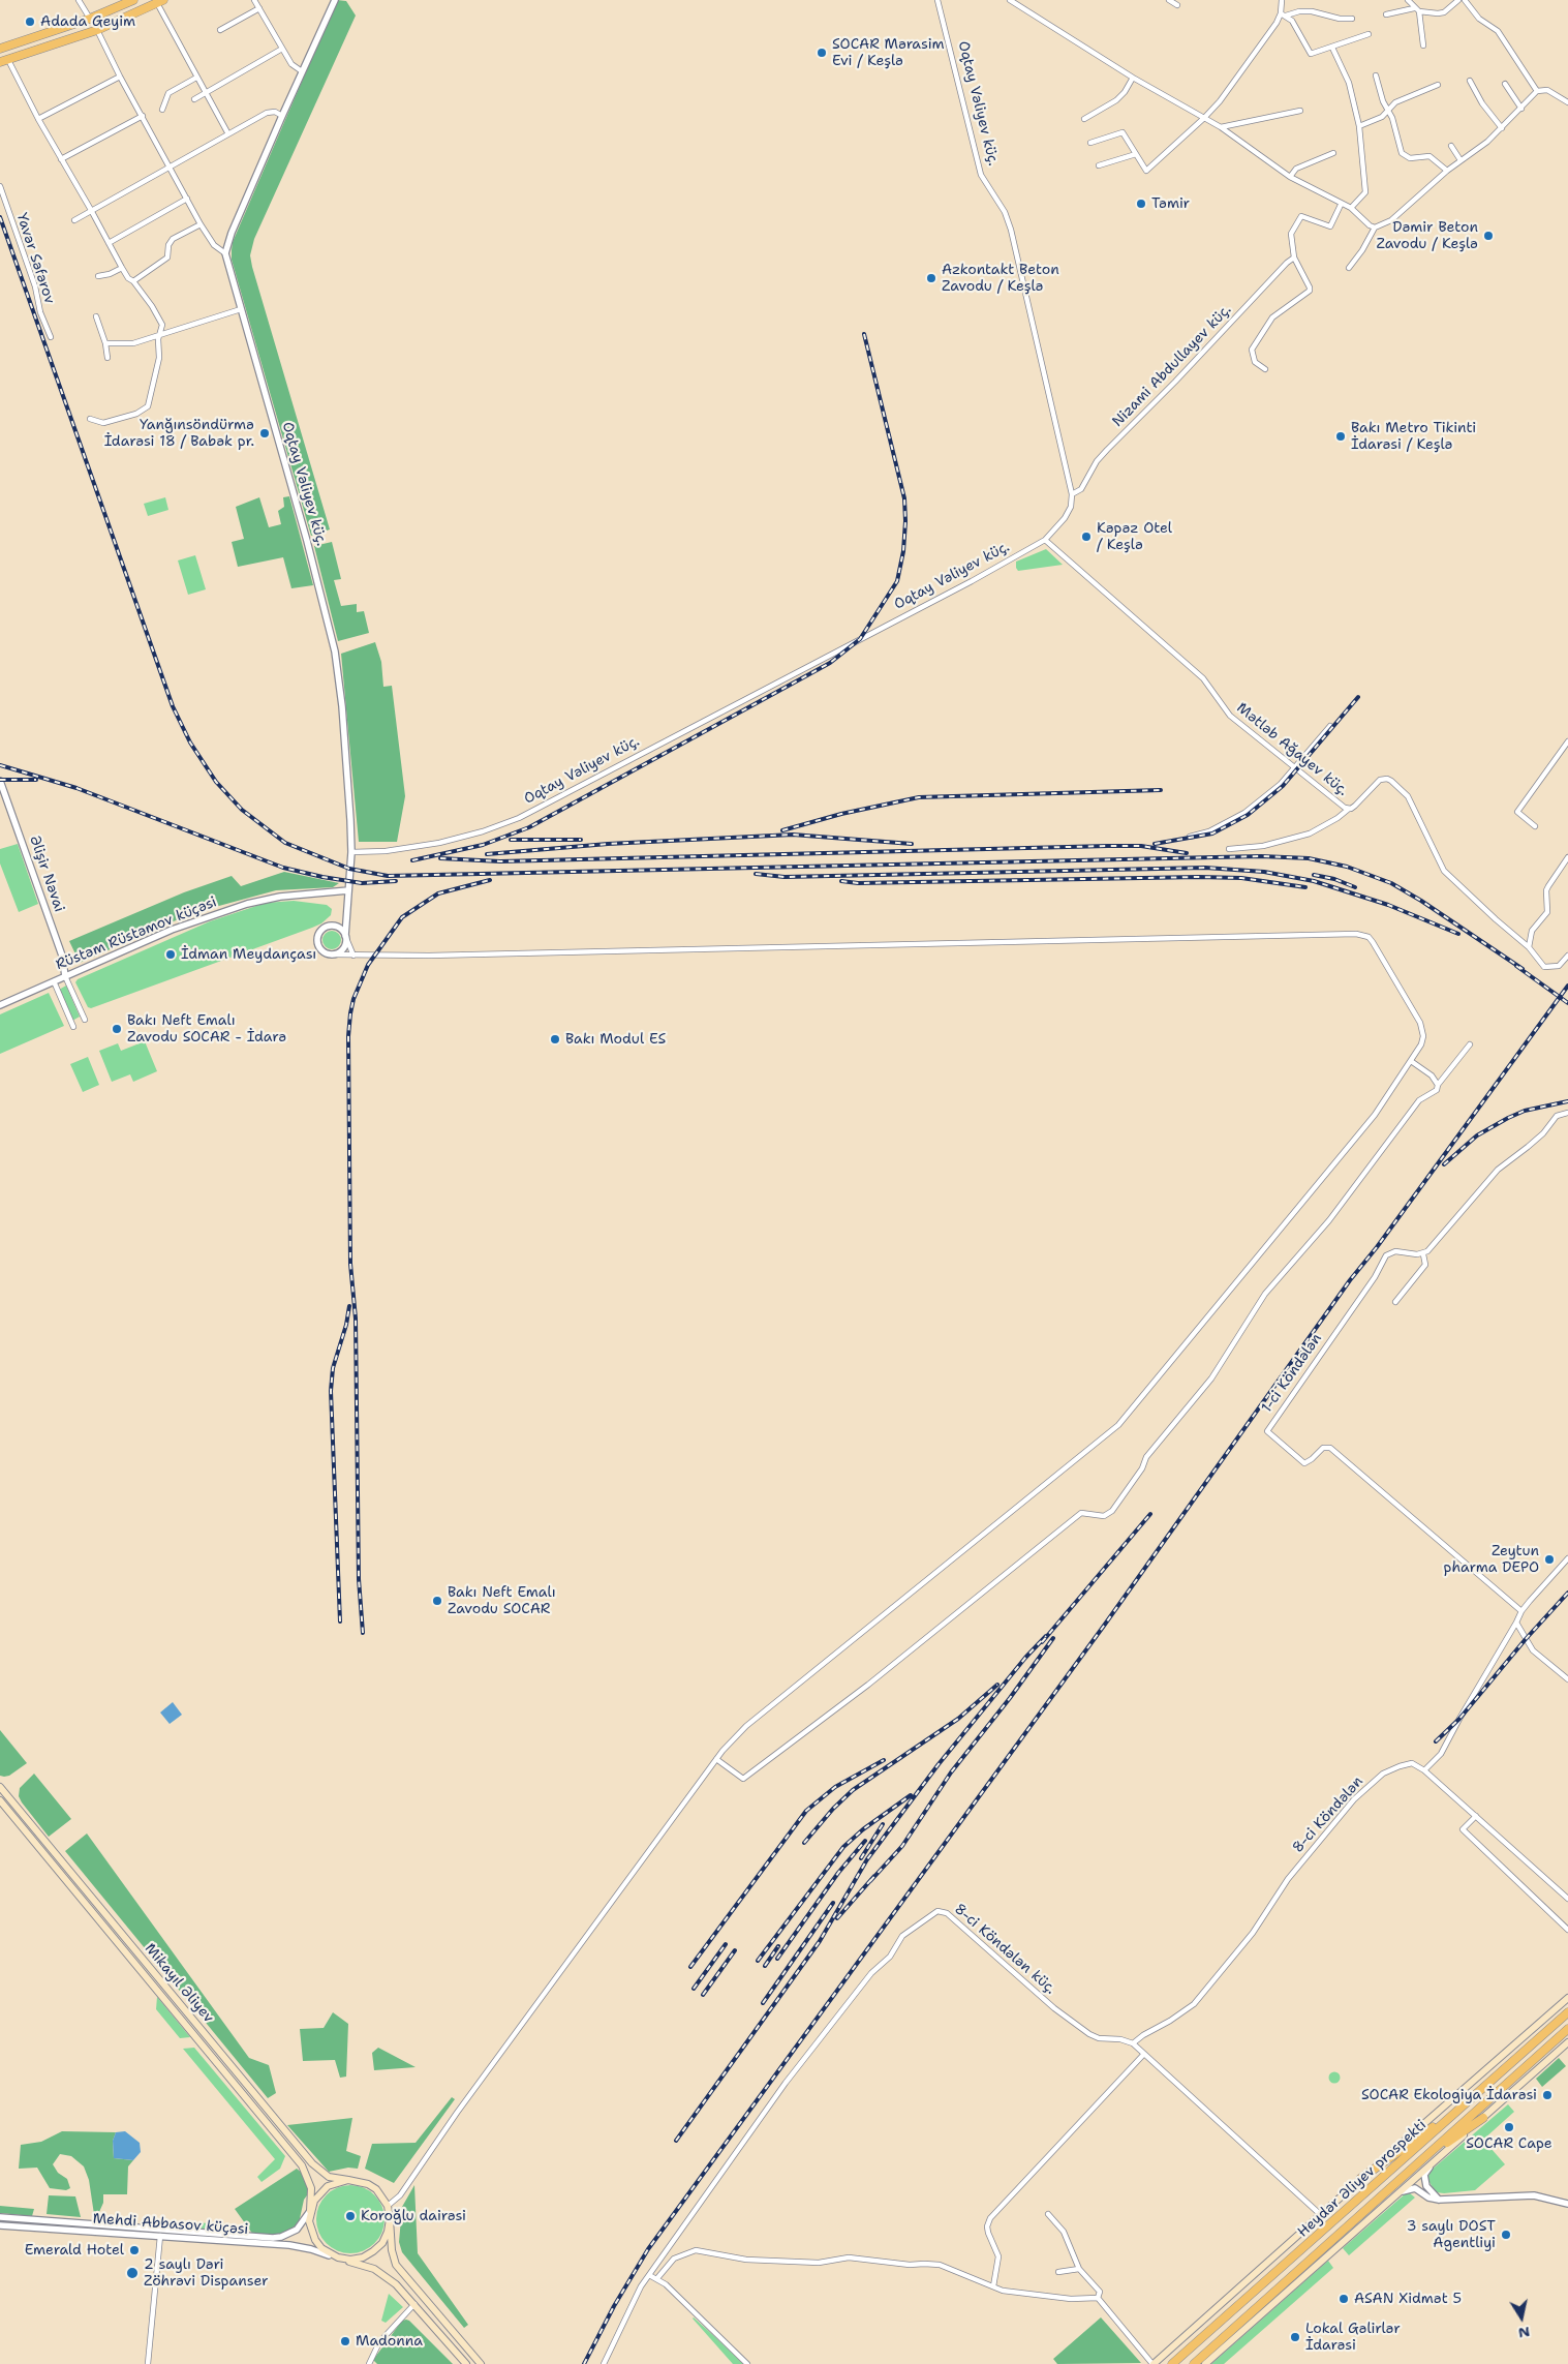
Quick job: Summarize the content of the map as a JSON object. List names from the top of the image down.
{
  "streets": {
    "main road": ["Mikayıl Əliyev", "Heydər Əliyev prospekti"],
    "street": [
      "Oqtay Vəliyev küç.",
      "Yavər Səfərov",
      "Nizami Abdullayev küç.",
      "Mətləb Ağayev küç.",
      "Əlişir Nəvai",
      "Rüstəm Rüstəmov küçəsi",
      "1-ci Köndələn",
      "8-ci Köndələn",
      "8-ci Köndələn küç.",
      "Mehdi Abbasov küçəsi"
    ]
  },
  "crossings": [
    ["Oqtay Vəliyev küç.", "Nizami Abdullayev küç."],
    ["Oqtay Vəliyev küç.", "Mətləb Ağayev küç."],
    ["Oqtay Vəliyev küç.", "Rüstəm Rüstəmov küçəsi"],
    ["Əlişir Nəvai", "Rüstəm Rüstəmov küçəsi"],
    ["8-ci Köndələn", "8-ci Köndələn küç."],
    ["Mikayıl Əliyev", "Mehdi Abbasov küçəsi"]
  ],
  "places": [
    "Adada Geyim",
    "SOCAR Mərasim Evi / Keşlə",
    "Təmir",
    "Dəmir Beton Zavodu / Keşlə",
    "Azkontakt Beton Zavodu / Keşlə",
    "Yanğınsöndürmə İdarəsi 18 / Babək pr.",
    "Bakı Metro Tikinti İdarəsi / Keşlə",
    "Kəpəz Otel / Keşlə",
    "İdman Meydançası",
    "Bakı Neft Emalı Zavodu SOCAR - İdarə",
    "Bakı Modul ES",
    "Zeytun pharma DEPO",
    "Bakı Neft Emalı Zavodu SOCAR",
    "SOCAR Ekologiya İdarəsi",
    "SOCAR Cape",
    "Koroğlu dairəsi",
    "3 saylı DOST Agentliyi",
    "Emerald Hotel",
    "2 saylı Dəri Zöhrəvi Dispanser",
    "ASAN Xidmət 5",
    "Lokal Gəlirlər İdarəsi",
    "Madonna"
  ],
  "north": "bottom"
}
